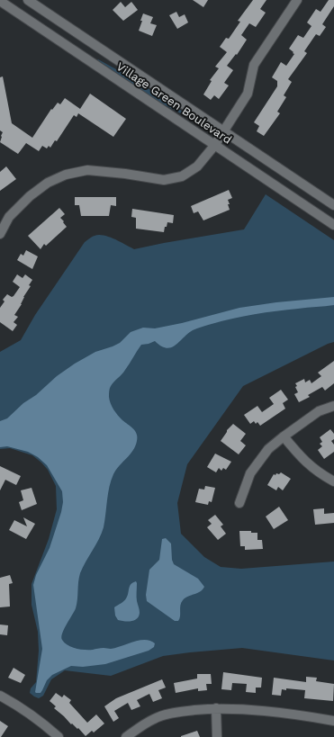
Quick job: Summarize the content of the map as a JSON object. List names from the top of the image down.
{
  "streets": {
    "street": ["Village Green Boulevard"]
  }
}
